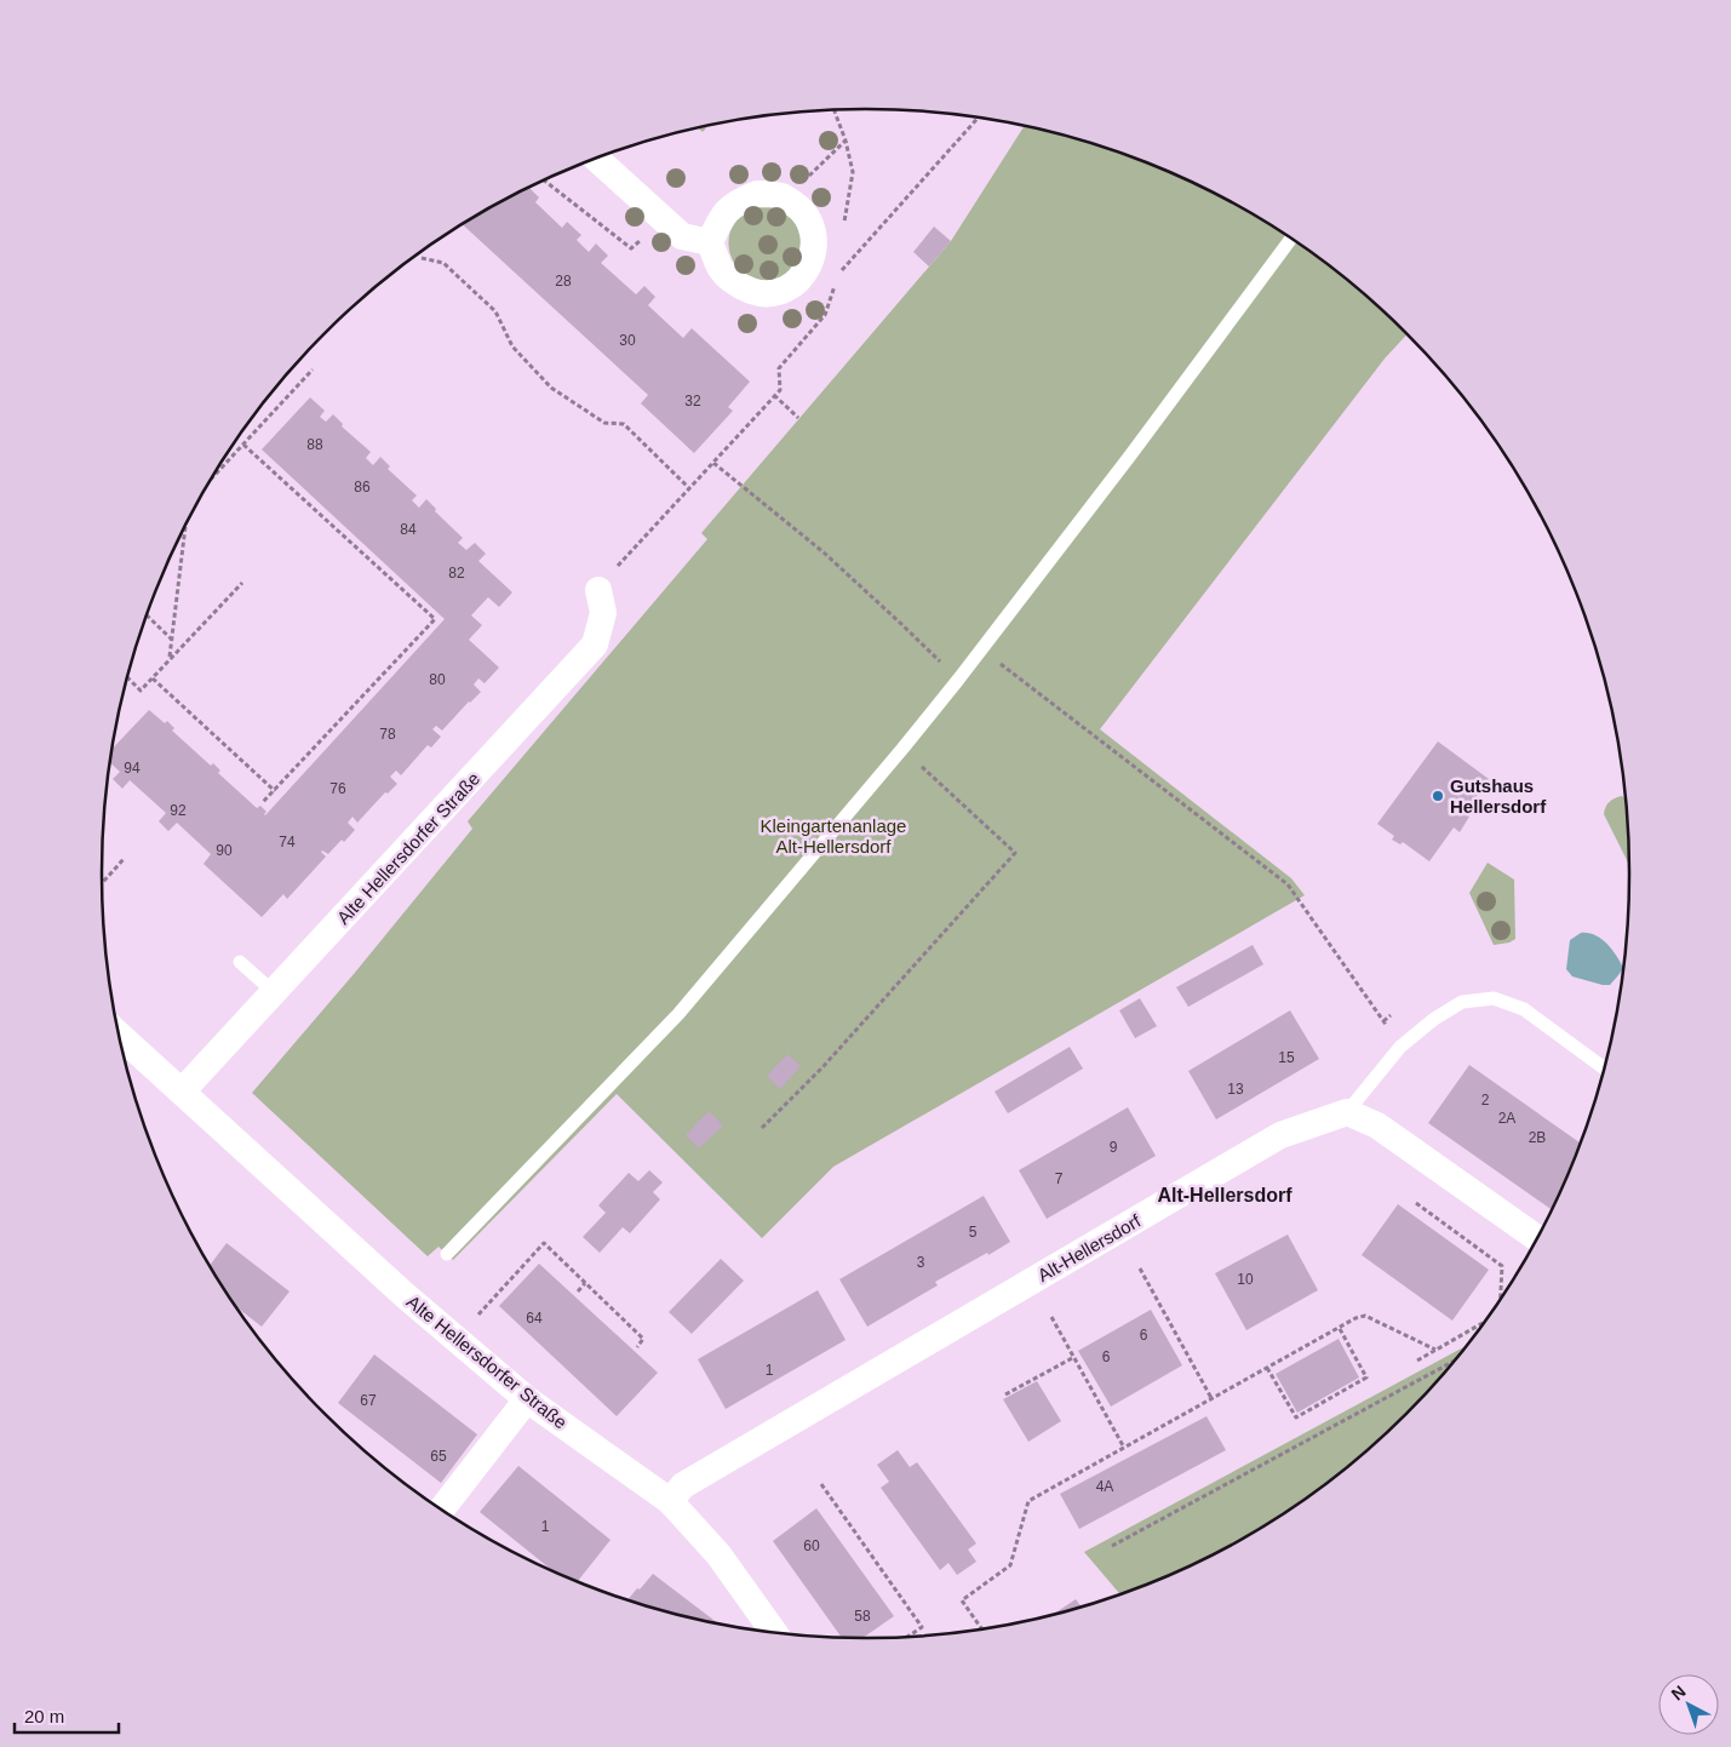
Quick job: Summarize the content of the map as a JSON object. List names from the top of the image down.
{
  "streets": {
    "street": ["Alte Hellersdorfer Straße", "Alt-Hellersdorf"]
  },
  "crossings": [
    ["Alte Hellersdorfer Straße", "Alt-Hellersdorf"]
  ],
  "districts": ["Alt-Hellersdorf"],
  "parks": ["Kleingartenanlage Alt-Hellersdorf"],
  "places": ["Gutshaus Hellersdorf"],
  "house_numbers": [
    "28",
    "30",
    "32",
    "88",
    "86",
    "84",
    "82",
    "80",
    "78",
    "94",
    "76",
    "92",
    "74",
    "90",
    "15",
    "13",
    "2",
    "2A",
    "2B",
    "9",
    "7",
    "5",
    "3",
    "10",
    "64",
    "6",
    "6",
    "1",
    "67",
    "65",
    "4A",
    "1",
    "60",
    "58"
  ],
  "scale_bar": "20 m",
  "north": "top left"
}
